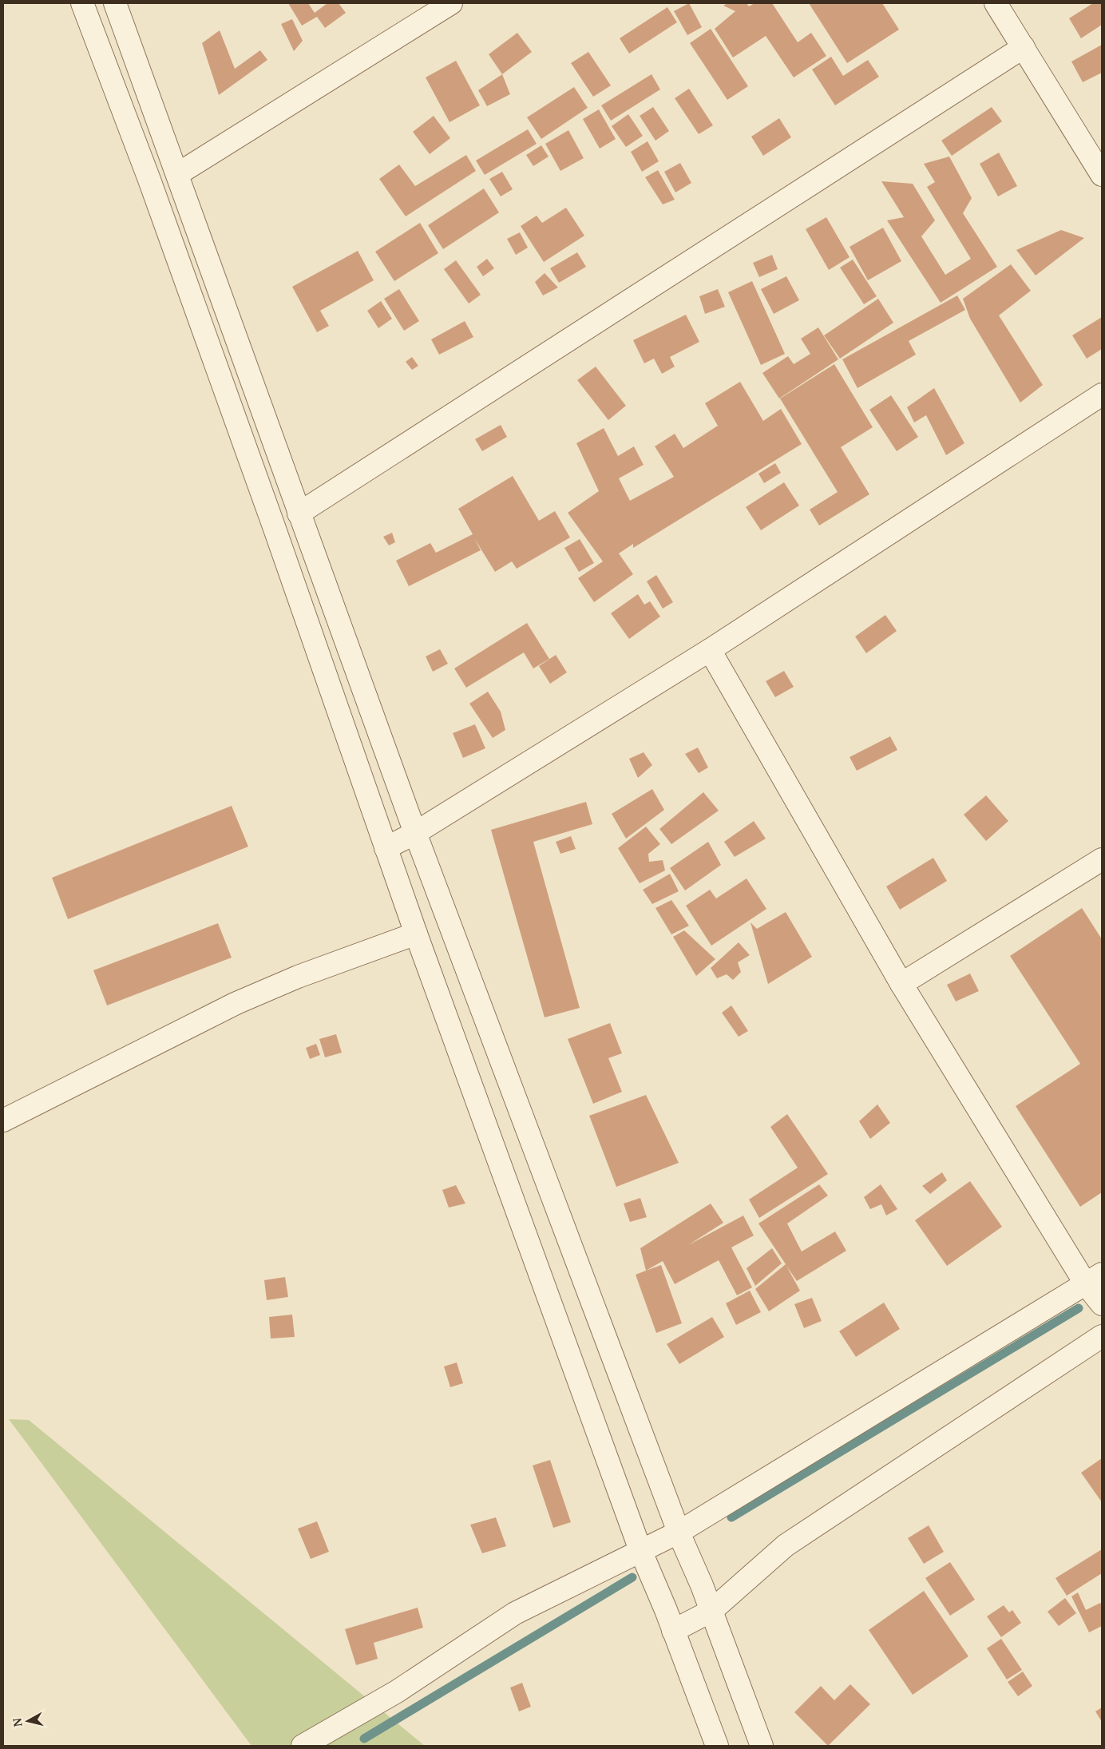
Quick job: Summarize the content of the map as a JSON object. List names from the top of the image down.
{
  "north": "left"
}
